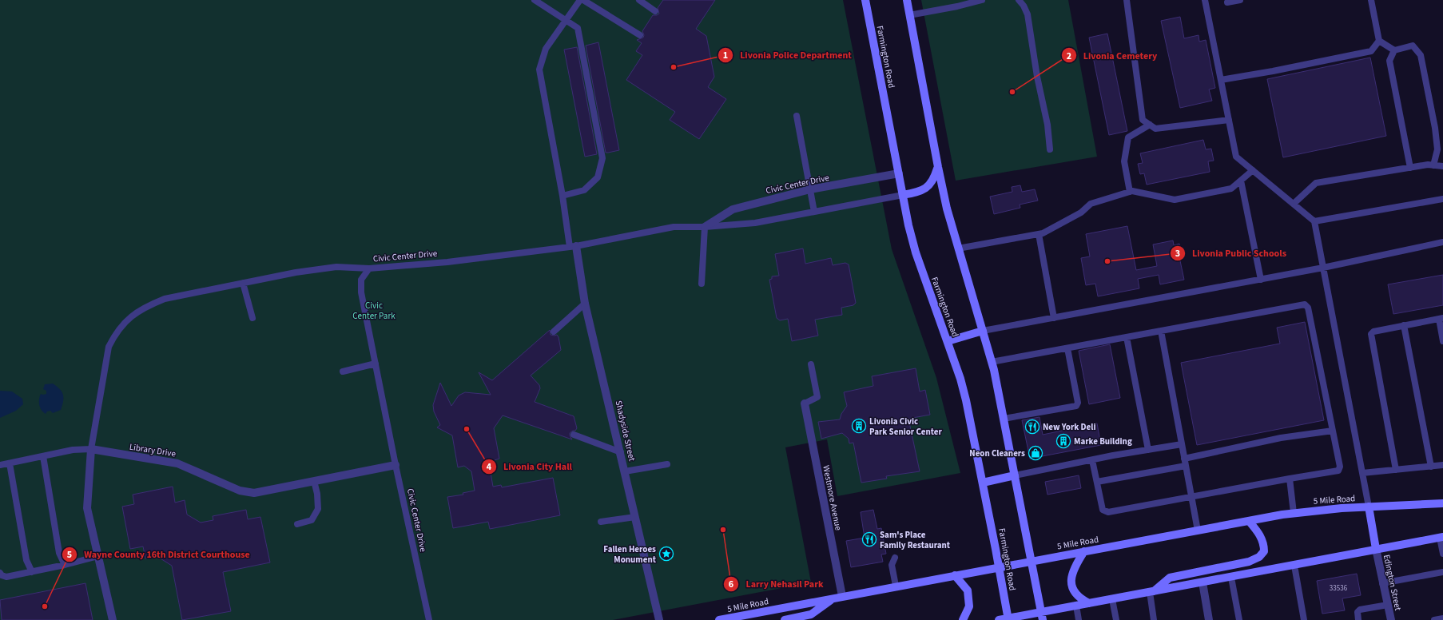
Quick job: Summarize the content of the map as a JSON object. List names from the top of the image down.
{
  "streets": {
    "main road": ["Farmington Road", "5 Mile Road"],
    "street": [
      "Civic Center Drive",
      "Shadyside Street",
      "Library Drive",
      "Westmore Avenue",
      "Edington Street"
    ]
  },
  "crossings": [
    ["Farmington Road", "Civic Center Drive"],
    ["Farmington Road", "5 Mile Road"],
    ["Civic Center Drive", "Shadyside Street"],
    ["Civic Center Drive", "Library Drive"],
    ["Westmore Avenue", "5 Mile Road"]
  ],
  "parks": ["Civic Center Park"],
  "places": {
    "other": [
      "Livonia Police Department",
      "Livonia Cemetery",
      "Livonia Public Schools",
      "Livonia City Hall",
      "Larry Nehasil Park",
      "Wayne County 16th District Courthouse"
    ],
    "building": ["Livonia Civic Park Senior Center", "Marke Building"],
    "restaurant": ["New York Deli", "Sam's Place Family Restaurant"],
    "shop": ["Neon Cleaners"],
    "place": ["Fallen Heroes Monument"]
  },
  "house_numbers": ["33536"]
}
